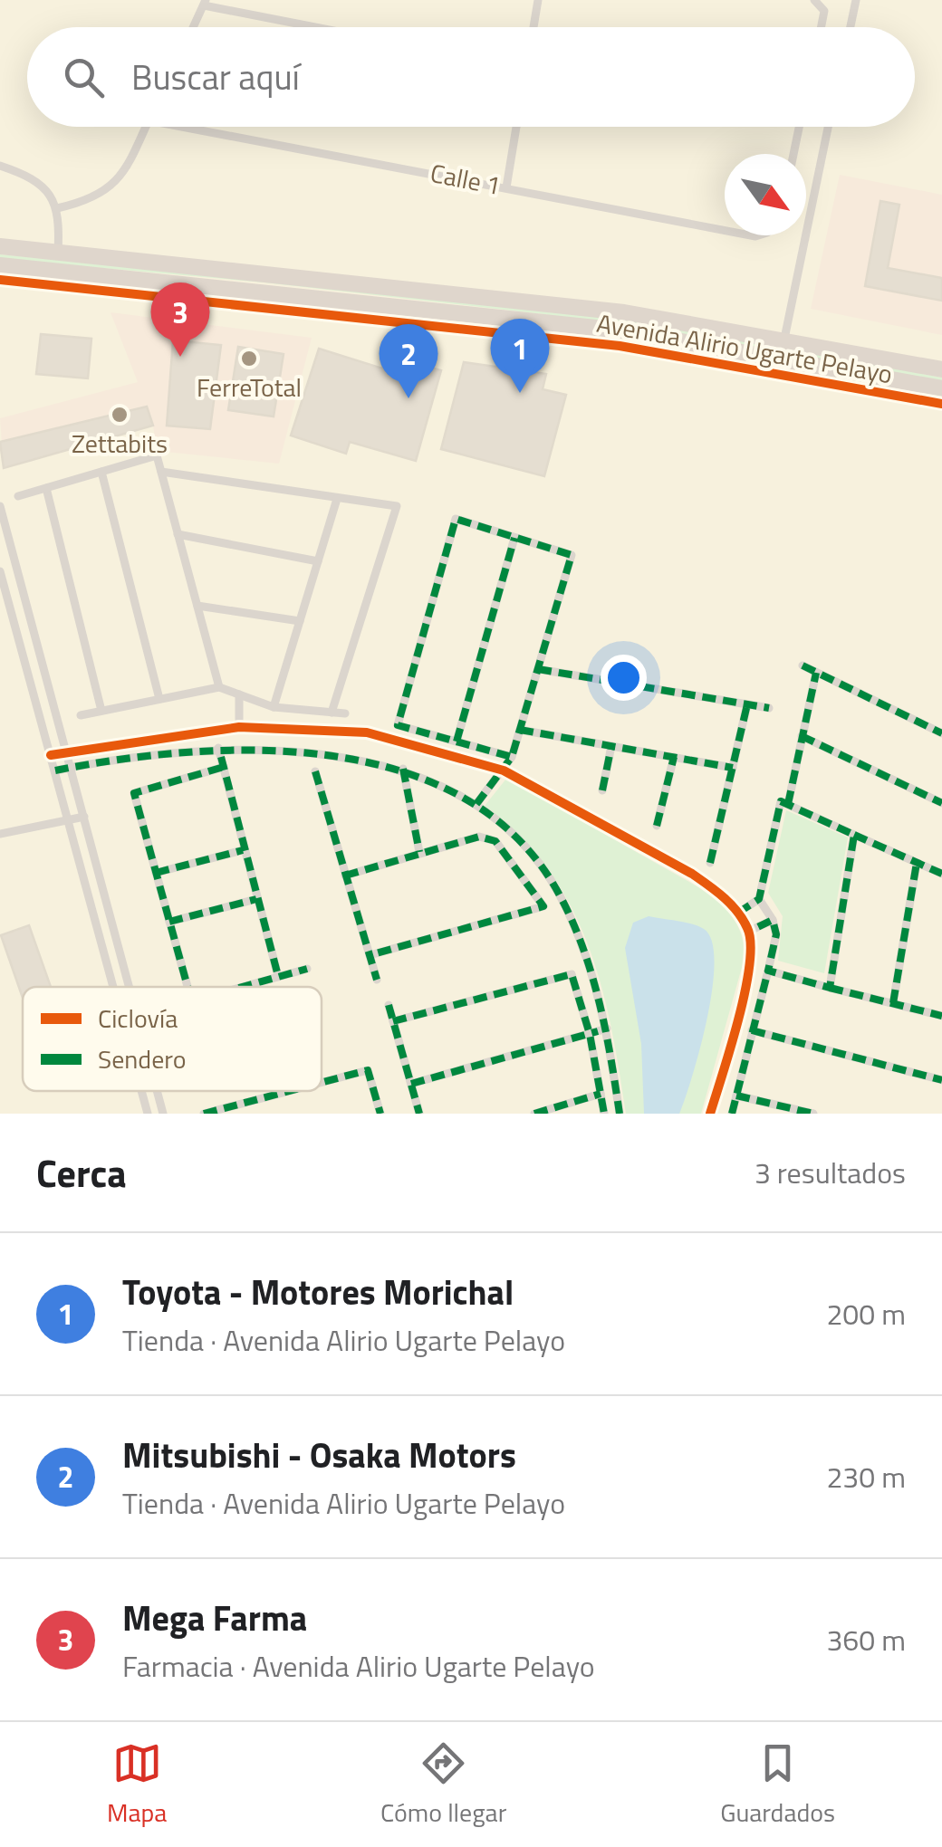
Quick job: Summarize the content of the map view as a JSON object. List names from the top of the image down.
{
  "streets": {
    "highway": ["Avenida Alirio Ugarte Pelayo"],
    "street": ["Calle 1"]
  },
  "places": ["FerreTotal", "Zettabits"],
  "legend": ["Ciclovía", "Sendero"],
  "north": "bottom right",
  "page": {
    "search": "Buscar aquí",
    "pins": ["3", "1", "2"],
    "heading": ["Cerca", "3 resultados"],
    "list": [
      {
        "mark": "1",
        "name": "Toyota - Motores Morichal",
        "note": "Tienda · Avenida Alirio Ugarte Pelayo",
        "value": "200 m"
      },
      {
        "mark": "2",
        "name": "Mitsubishi - Osaka Motors",
        "note": "Tienda · Avenida Alirio Ugarte Pelayo",
        "value": "230 m"
      },
      {
        "mark": "3",
        "name": "Mega Farma",
        "note": "Farmacia · Avenida Alirio Ugarte Pelayo",
        "value": "360 m"
      }
    ],
    "nav": ["Mapa", "Cómo llegar", "Guardados"]
  }
}
